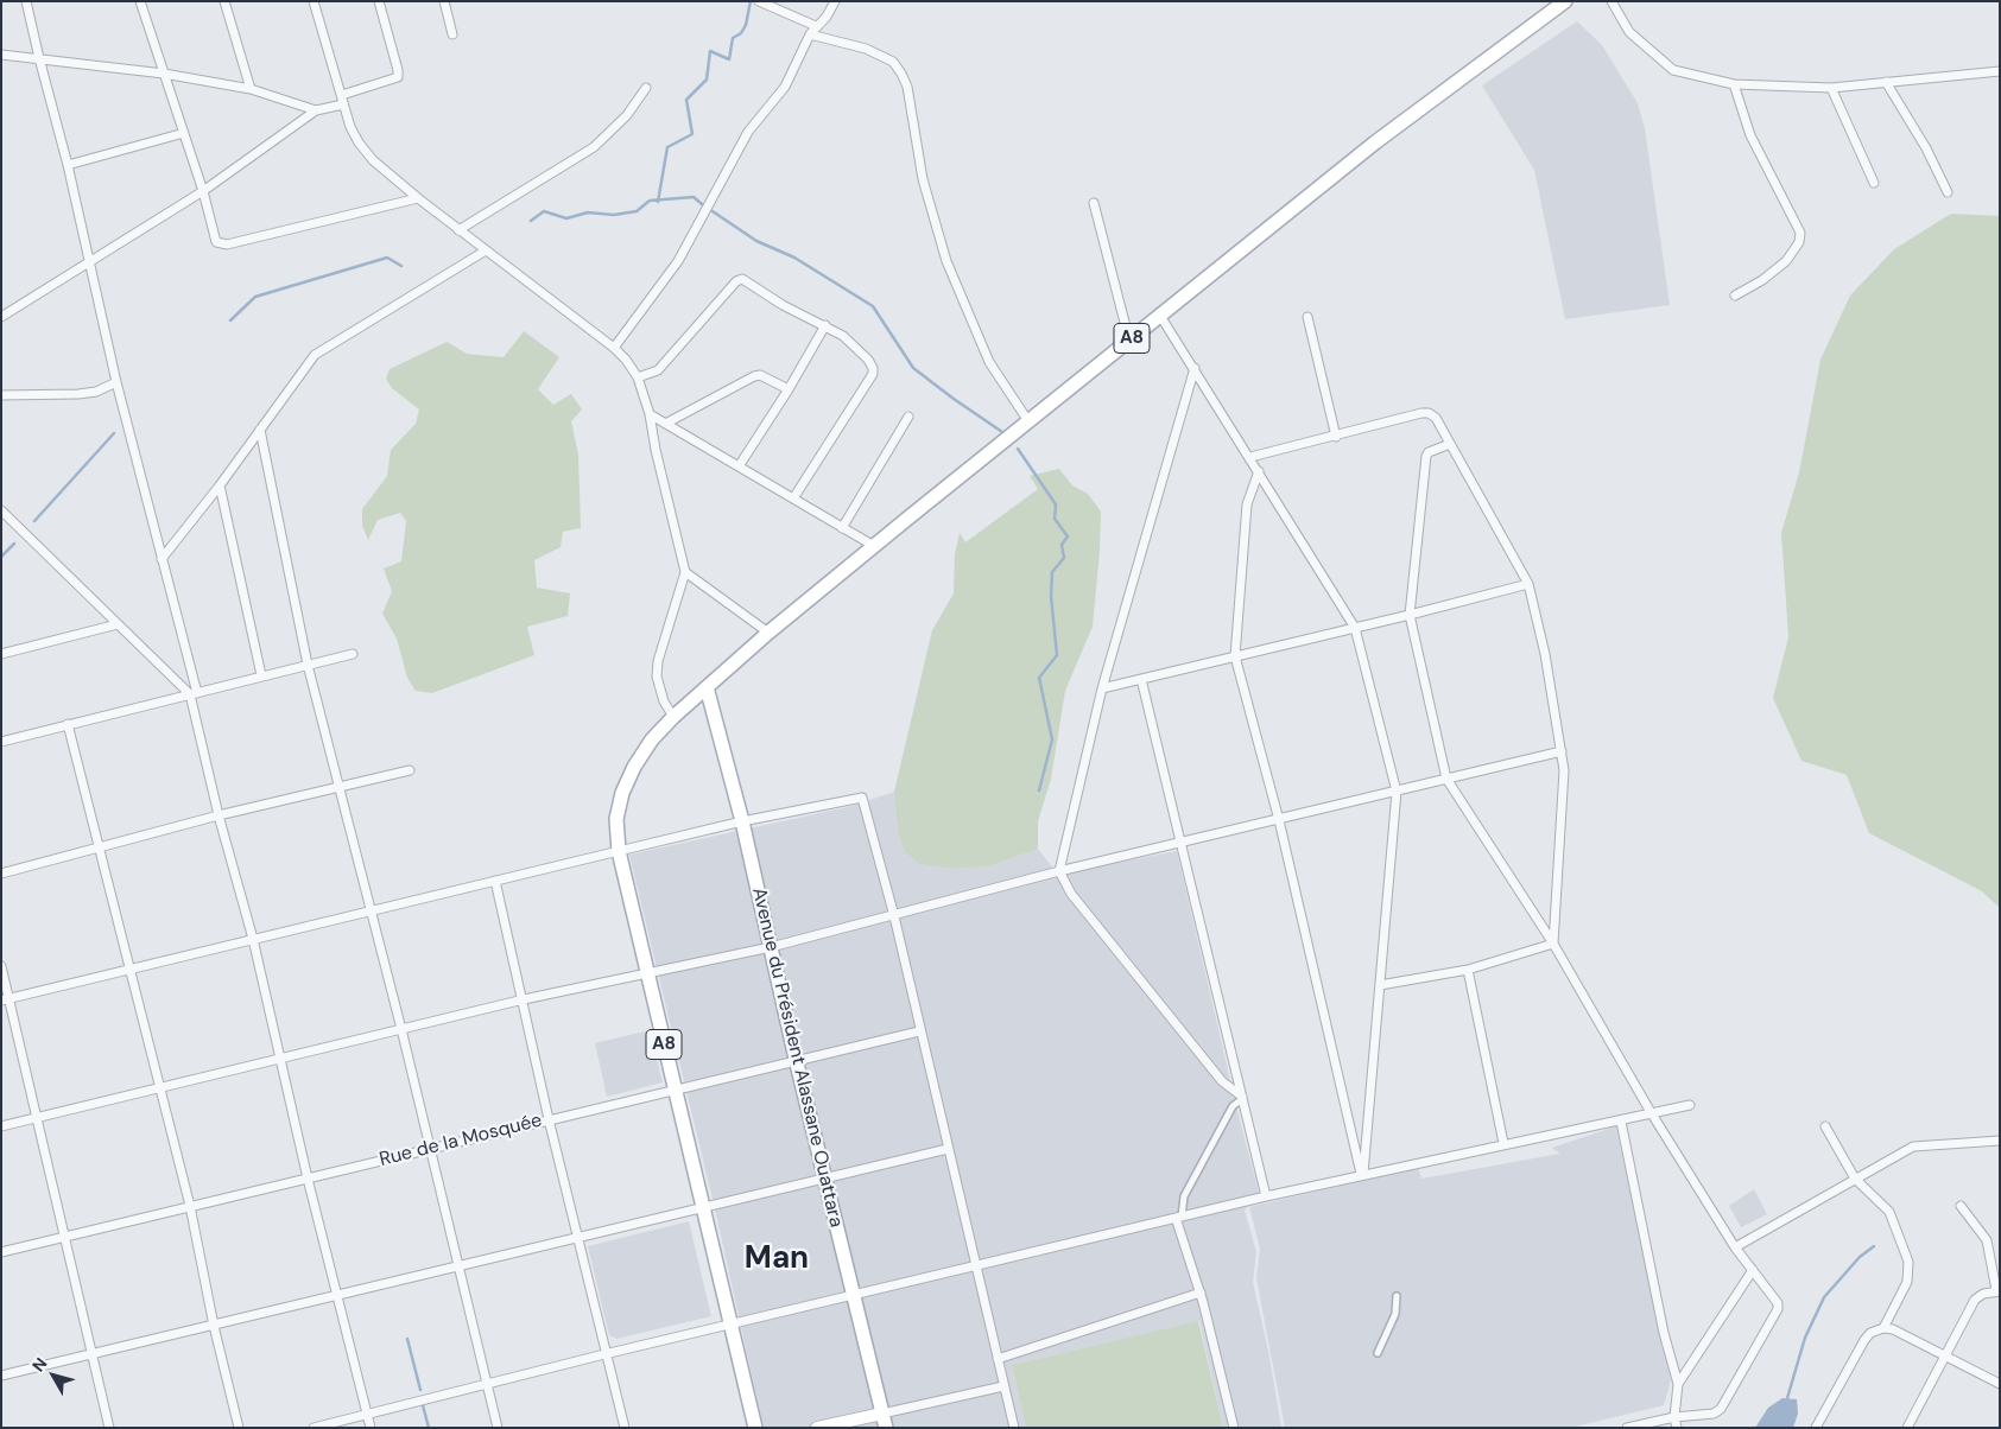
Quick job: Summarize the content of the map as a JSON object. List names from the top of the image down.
{
  "streets": {
    "main road": ["A8", "Avenue du Président Alassane Ouattara"],
    "street": ["Rue de la Mosquée"]
  },
  "crossings": [
    ["A8", "Avenue du Président Alassane Ouattara"],
    ["A8", "Rue de la Mosquée"],
    ["Avenue du Président Alassane Ouattara", "Rue de la Mosquée"]
  ],
  "districts": ["Man"],
  "north": "top left"
}
